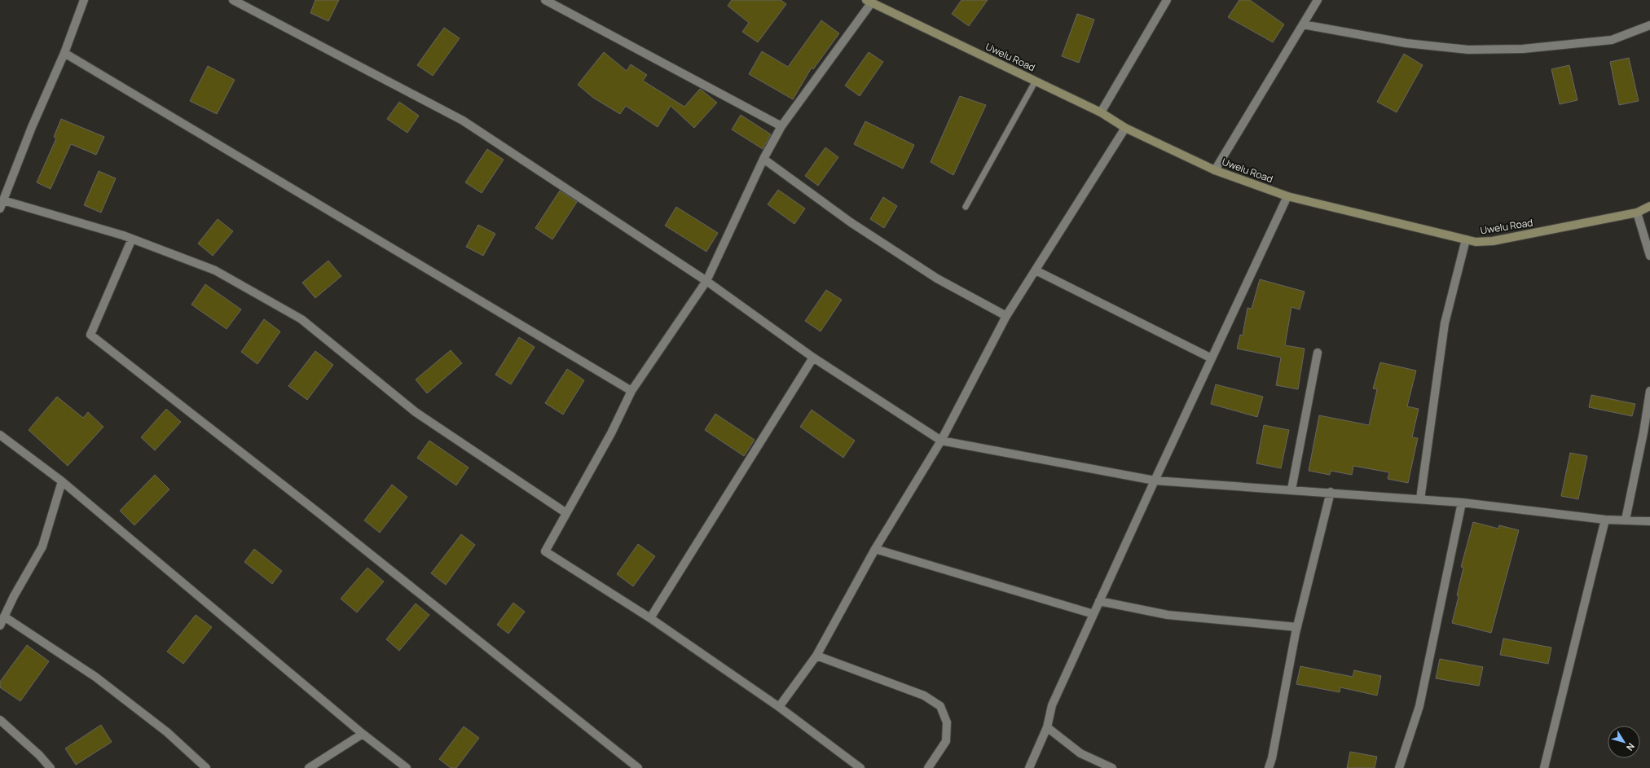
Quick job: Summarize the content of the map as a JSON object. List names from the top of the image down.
{
  "streets": {
    "street": ["Uwelu Road"]
  },
  "north": "bottom right"
}
